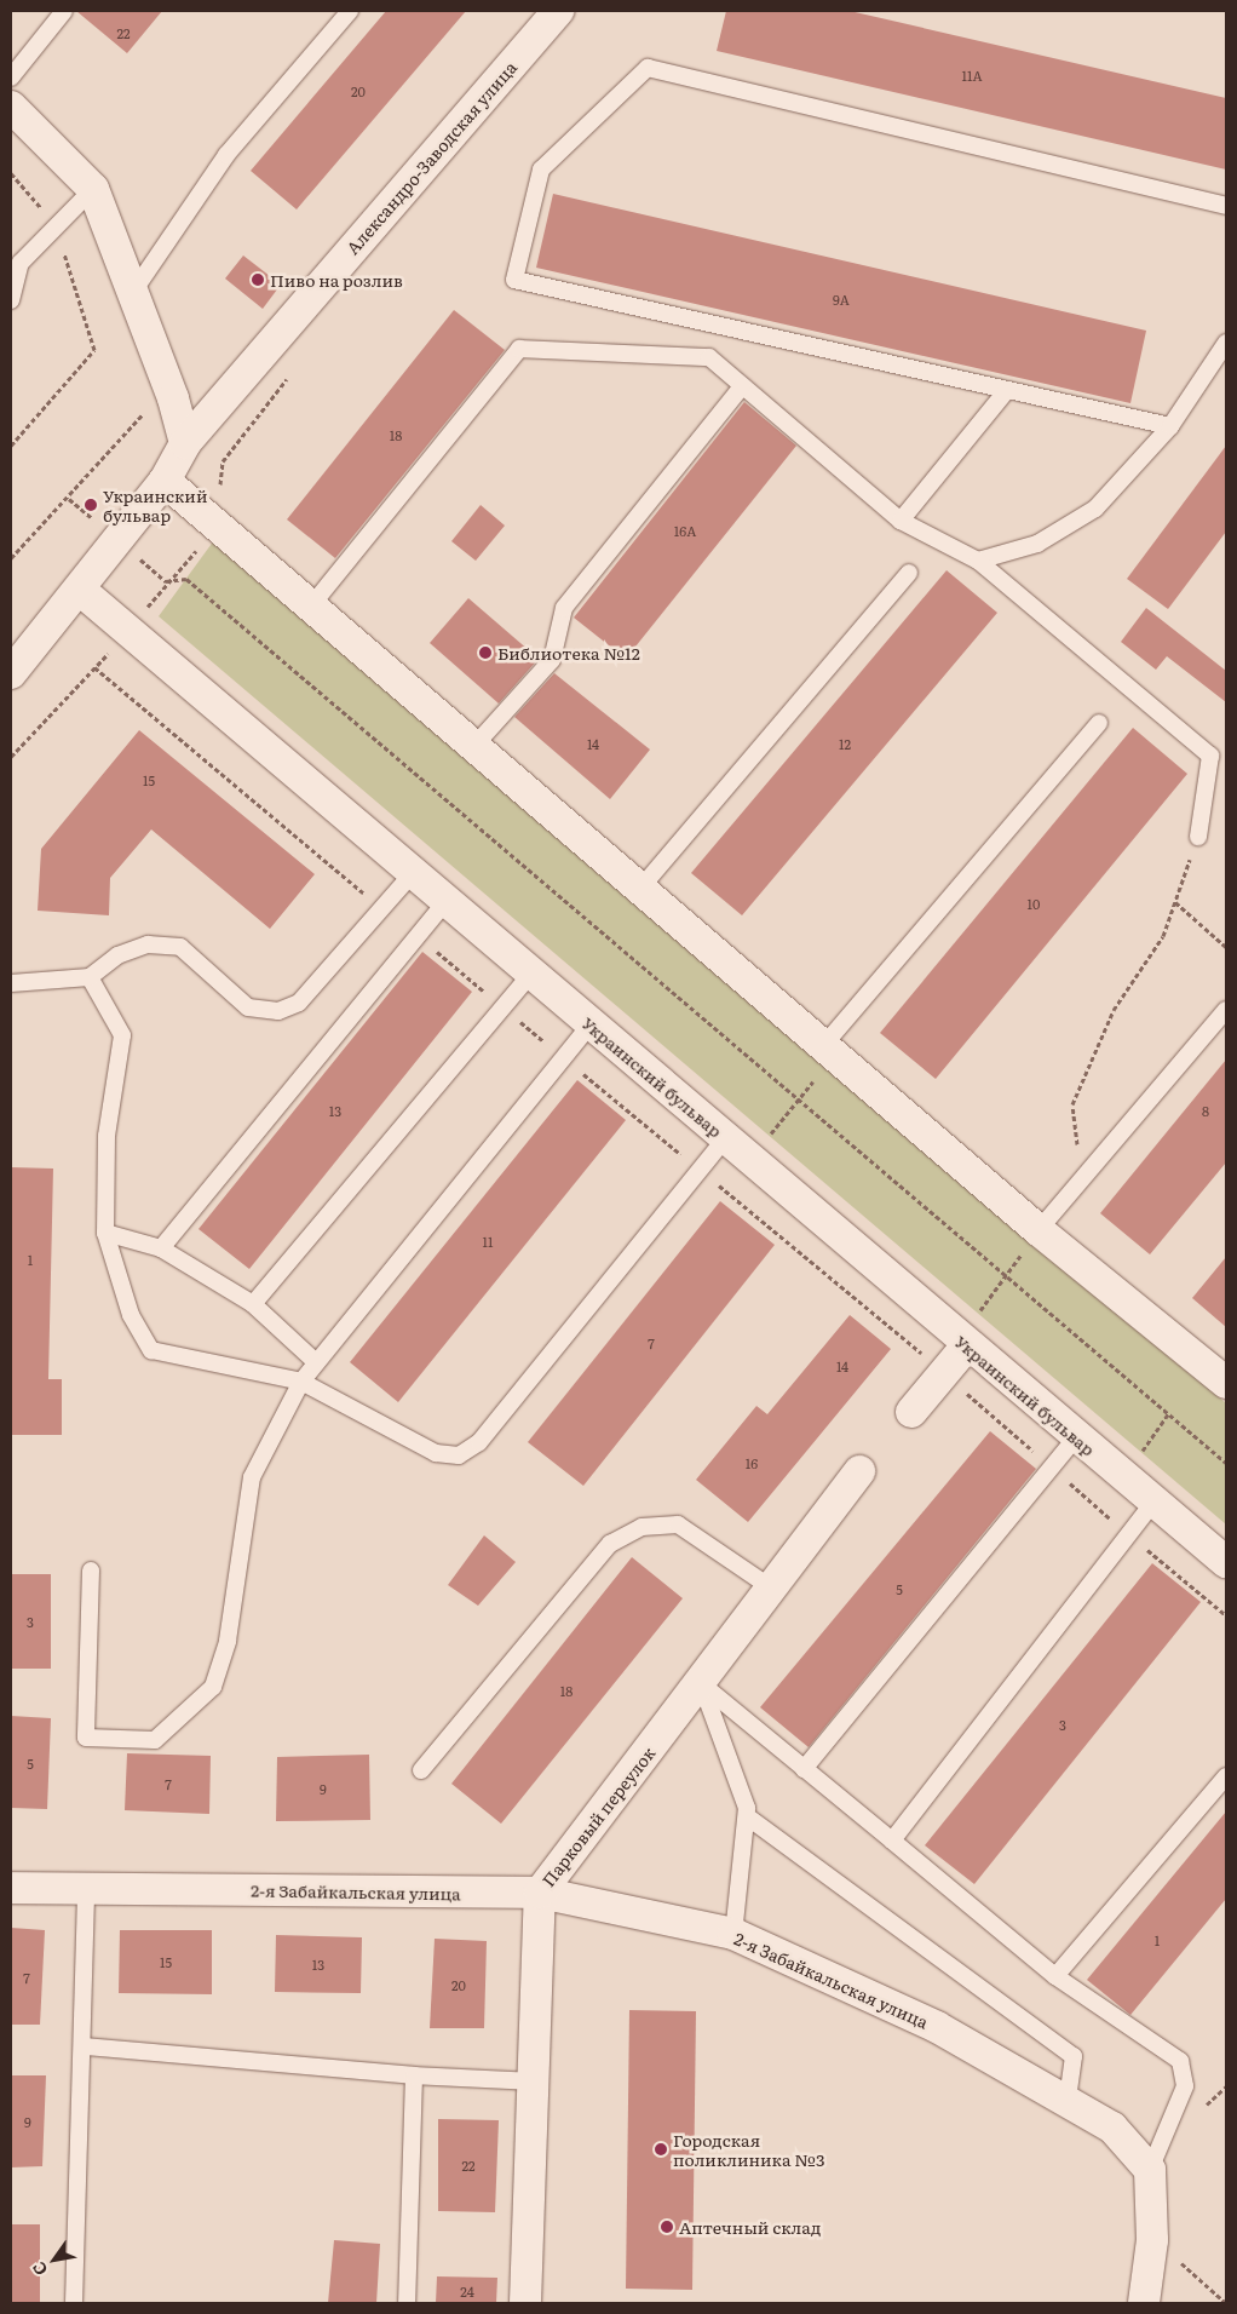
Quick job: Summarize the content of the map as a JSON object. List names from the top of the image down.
{
  "streets": {
    "street": [
      "Александро-Заводская улица",
      "Украинский бульвар",
      "Парковый переулок",
      "2-я Забайкальская улица"
    ]
  },
  "crossings": [
    ["Александро-Заводская улица", "Украинский бульвар"],
    ["Парковый переулок", "2-я Забайкальская улица"]
  ],
  "places": [
    "Пиво на розлив",
    "Украинский бульвар",
    "Библиотека №12",
    "Городская поликлиника №3",
    "Аптечный склад"
  ],
  "house_numbers": [
    "22",
    "11А",
    "20",
    "9А",
    "18",
    "16А",
    "14",
    "12",
    "15",
    "10",
    "13",
    "8",
    "11",
    "1",
    "7",
    "14",
    "16",
    "5",
    "3",
    "18",
    "3",
    "5",
    "7",
    "9",
    "1",
    "15",
    "13",
    "7",
    "20",
    "9",
    "22",
    "24"
  ],
  "north": "bottom left"
}
